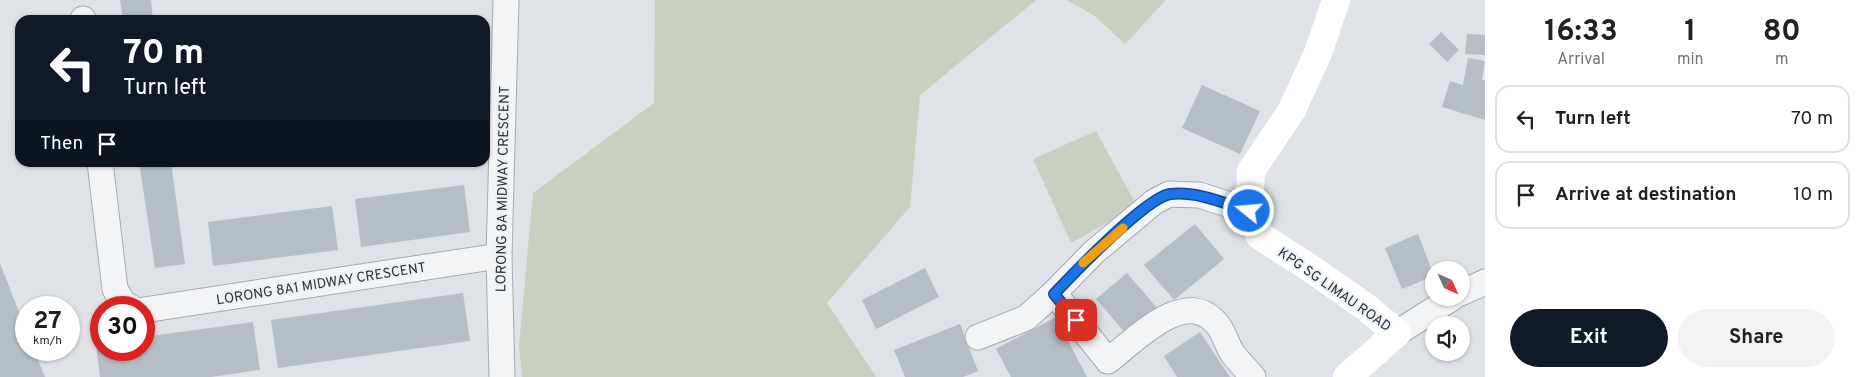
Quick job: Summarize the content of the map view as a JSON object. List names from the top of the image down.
{
  "streets": {
    "street": ["LORONG 8A MIDWAY CRESCENT", "LORONG 8A1 MIDWAY CRESCENT", "KPG SG LIMAU ROAD"]
  },
  "crossings": [
    ["LORONG 8A MIDWAY CRESCENT", "LORONG 8A1 MIDWAY CRESCENT"]
  ],
  "north": "bottom right",
  "page": {
    "eta": [
      "16:33",
      "Arrival",
      "1",
      "min",
      "80",
      "m"
    ],
    "turn": ["70 m", "Turn left"],
    "list": [
      {
        "name": "Turn left",
        "value": "70 m"
      },
      {
        "name": "Arrive at destination",
        "value": "10 m"
      }
    ],
    "then": "Then",
    "speed": "27 km/h",
    "limit": "30",
    "buttons": ["Exit", "Share"]
  }
}
